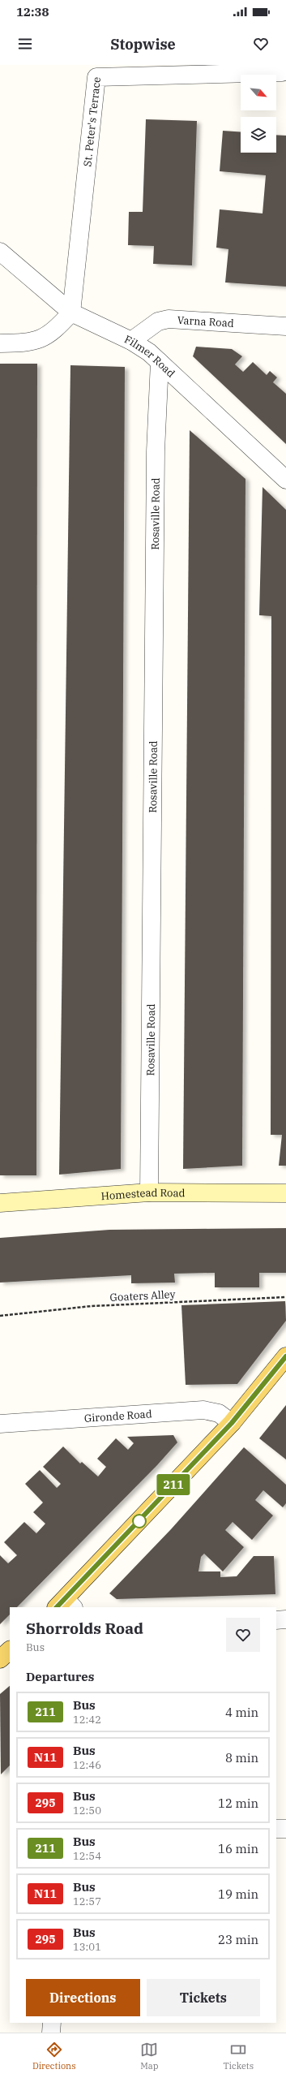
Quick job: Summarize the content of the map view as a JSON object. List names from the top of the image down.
{
  "streets": {
    "street": [
      "St. Peter's Terrace",
      "Varna Road",
      "Filmer Road",
      "Rosaville Road",
      "Homestead Road",
      "Gironde Road"
    ],
    "path": ["Goaters Alley"]
  },
  "crossings": [
    ["St. Peter's Terrace", "Filmer Road"],
    ["Varna Road", "Filmer Road"],
    ["Filmer Road", "Rosaville Road"],
    ["Rosaville Road", "Homestead Road"]
  ],
  "lines": ["bus line 211"],
  "north": "bottom right",
  "page": {
    "status": "12:38",
    "header": "Stopwise",
    "on_map": "211",
    "heading": [
      ["Shorrolds Road", "Bus"],
      "Departures"
    ],
    "list": [
      {
        "mark": "211",
        "name": "Bus",
        "note": "12:42",
        "value": "4 min"
      },
      {
        "mark": "N11",
        "name": "Bus",
        "note": "12:46",
        "value": "8 min"
      },
      {
        "mark": "295",
        "name": "Bus",
        "note": "12:50",
        "value": "12 min"
      },
      {
        "mark": "211",
        "name": "Bus",
        "note": "12:54",
        "value": "16 min"
      },
      {
        "mark": "N11",
        "name": "Bus",
        "note": "12:57",
        "value": "19 min"
      },
      {
        "mark": "295",
        "name": "Bus",
        "note": "13:01",
        "value": "23 min"
      }
    ],
    "buttons": ["Directions", "Tickets"],
    "tabs": ["Directions", "Map", "Tickets"]
  }
}
